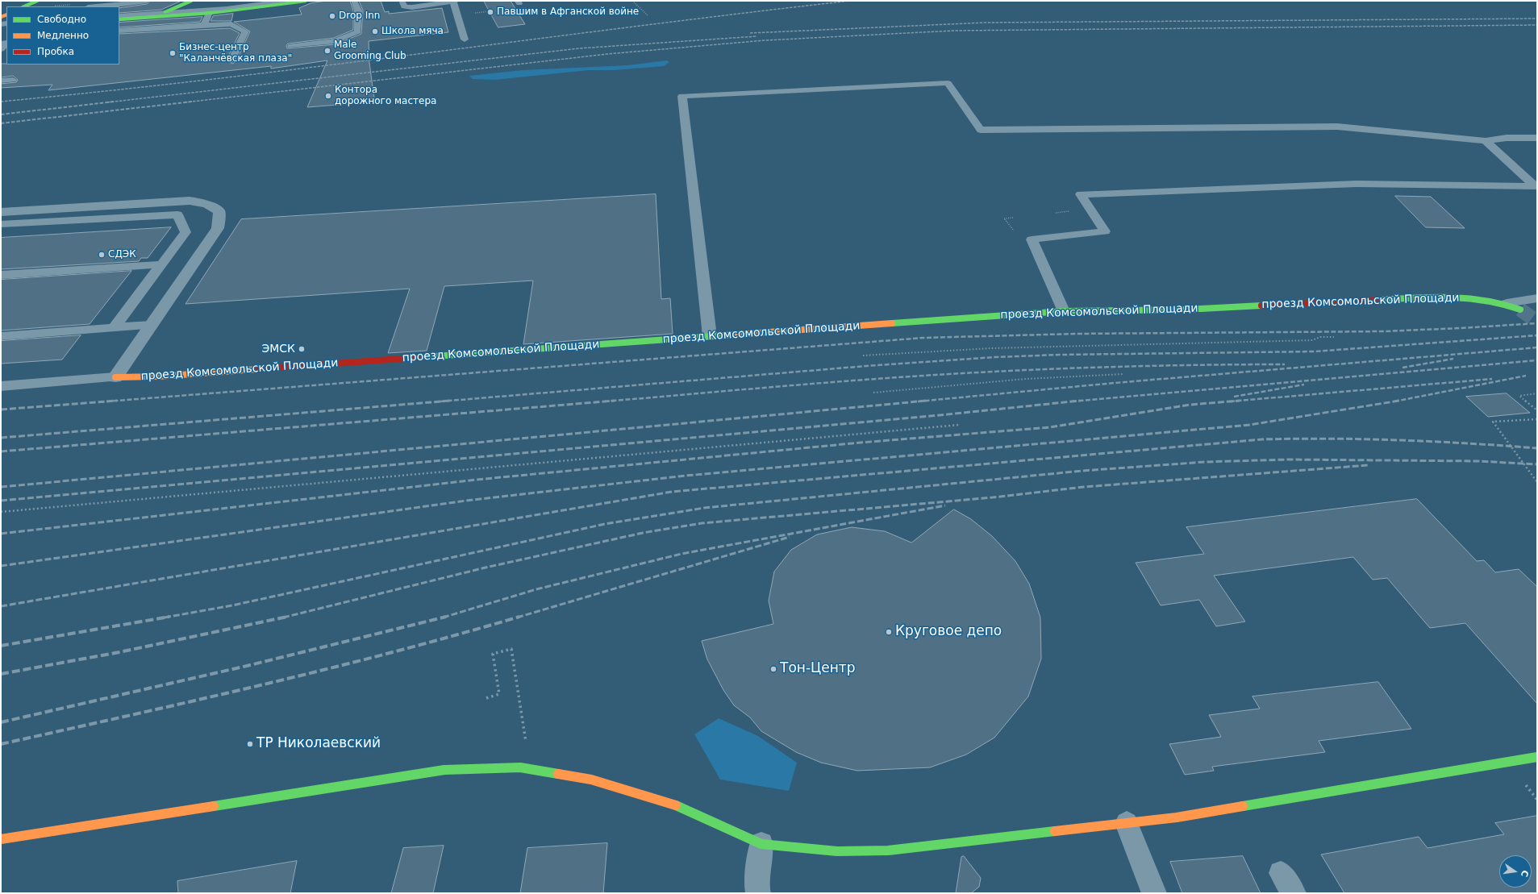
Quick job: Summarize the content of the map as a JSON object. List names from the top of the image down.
{
  "streets": {
    "street": ["проезд Комсомольской Площади"]
  },
  "places": [
    "Павшим в Афганской войне",
    "Drop Inn",
    "Школа мяча",
    "Male Grooming Club",
    "Бизнес-центр \"Каланчёвская плаза\"",
    "Контора дорожного мастера",
    "СДЭК",
    "ЭМСК",
    "Круговое депо",
    "Тон-Центр",
    "ТР Николаевский"
  ],
  "legend": ["Свободно", "Медленно", "Пробка"],
  "north": "right"
}
